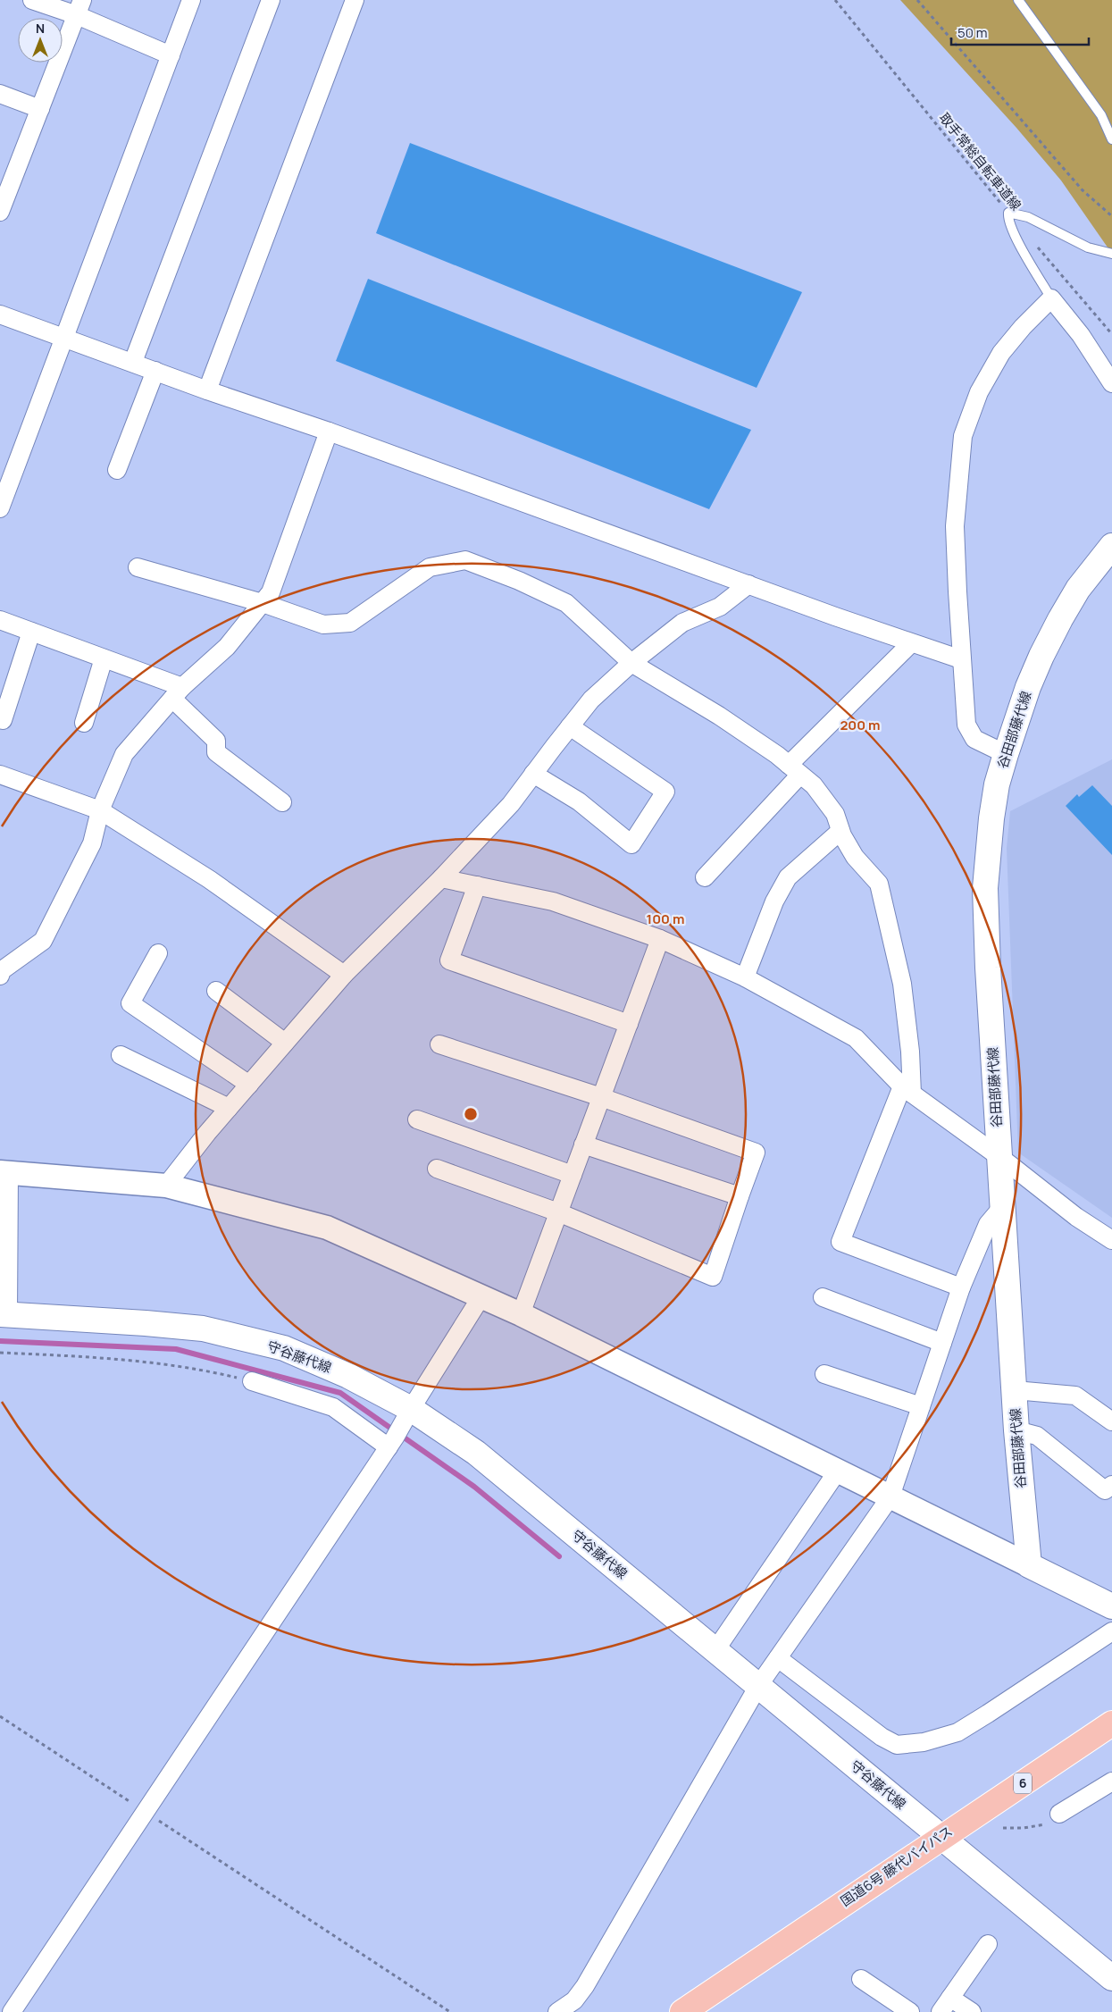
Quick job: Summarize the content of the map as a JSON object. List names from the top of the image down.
{
  "streets": {
    "highway": ["6", "国道6号 藤代バイパス"],
    "main road": ["谷田部藤代線", "守谷藤代線"],
    "path": ["取手常総自転車道線"]
  },
  "crossings": [
    ["守谷藤代線", "国道6号 藤代バイパス"]
  ],
  "scale_bar": "50 m",
  "north": "top",
  "rings": ["200 m", "100 m"]
}
